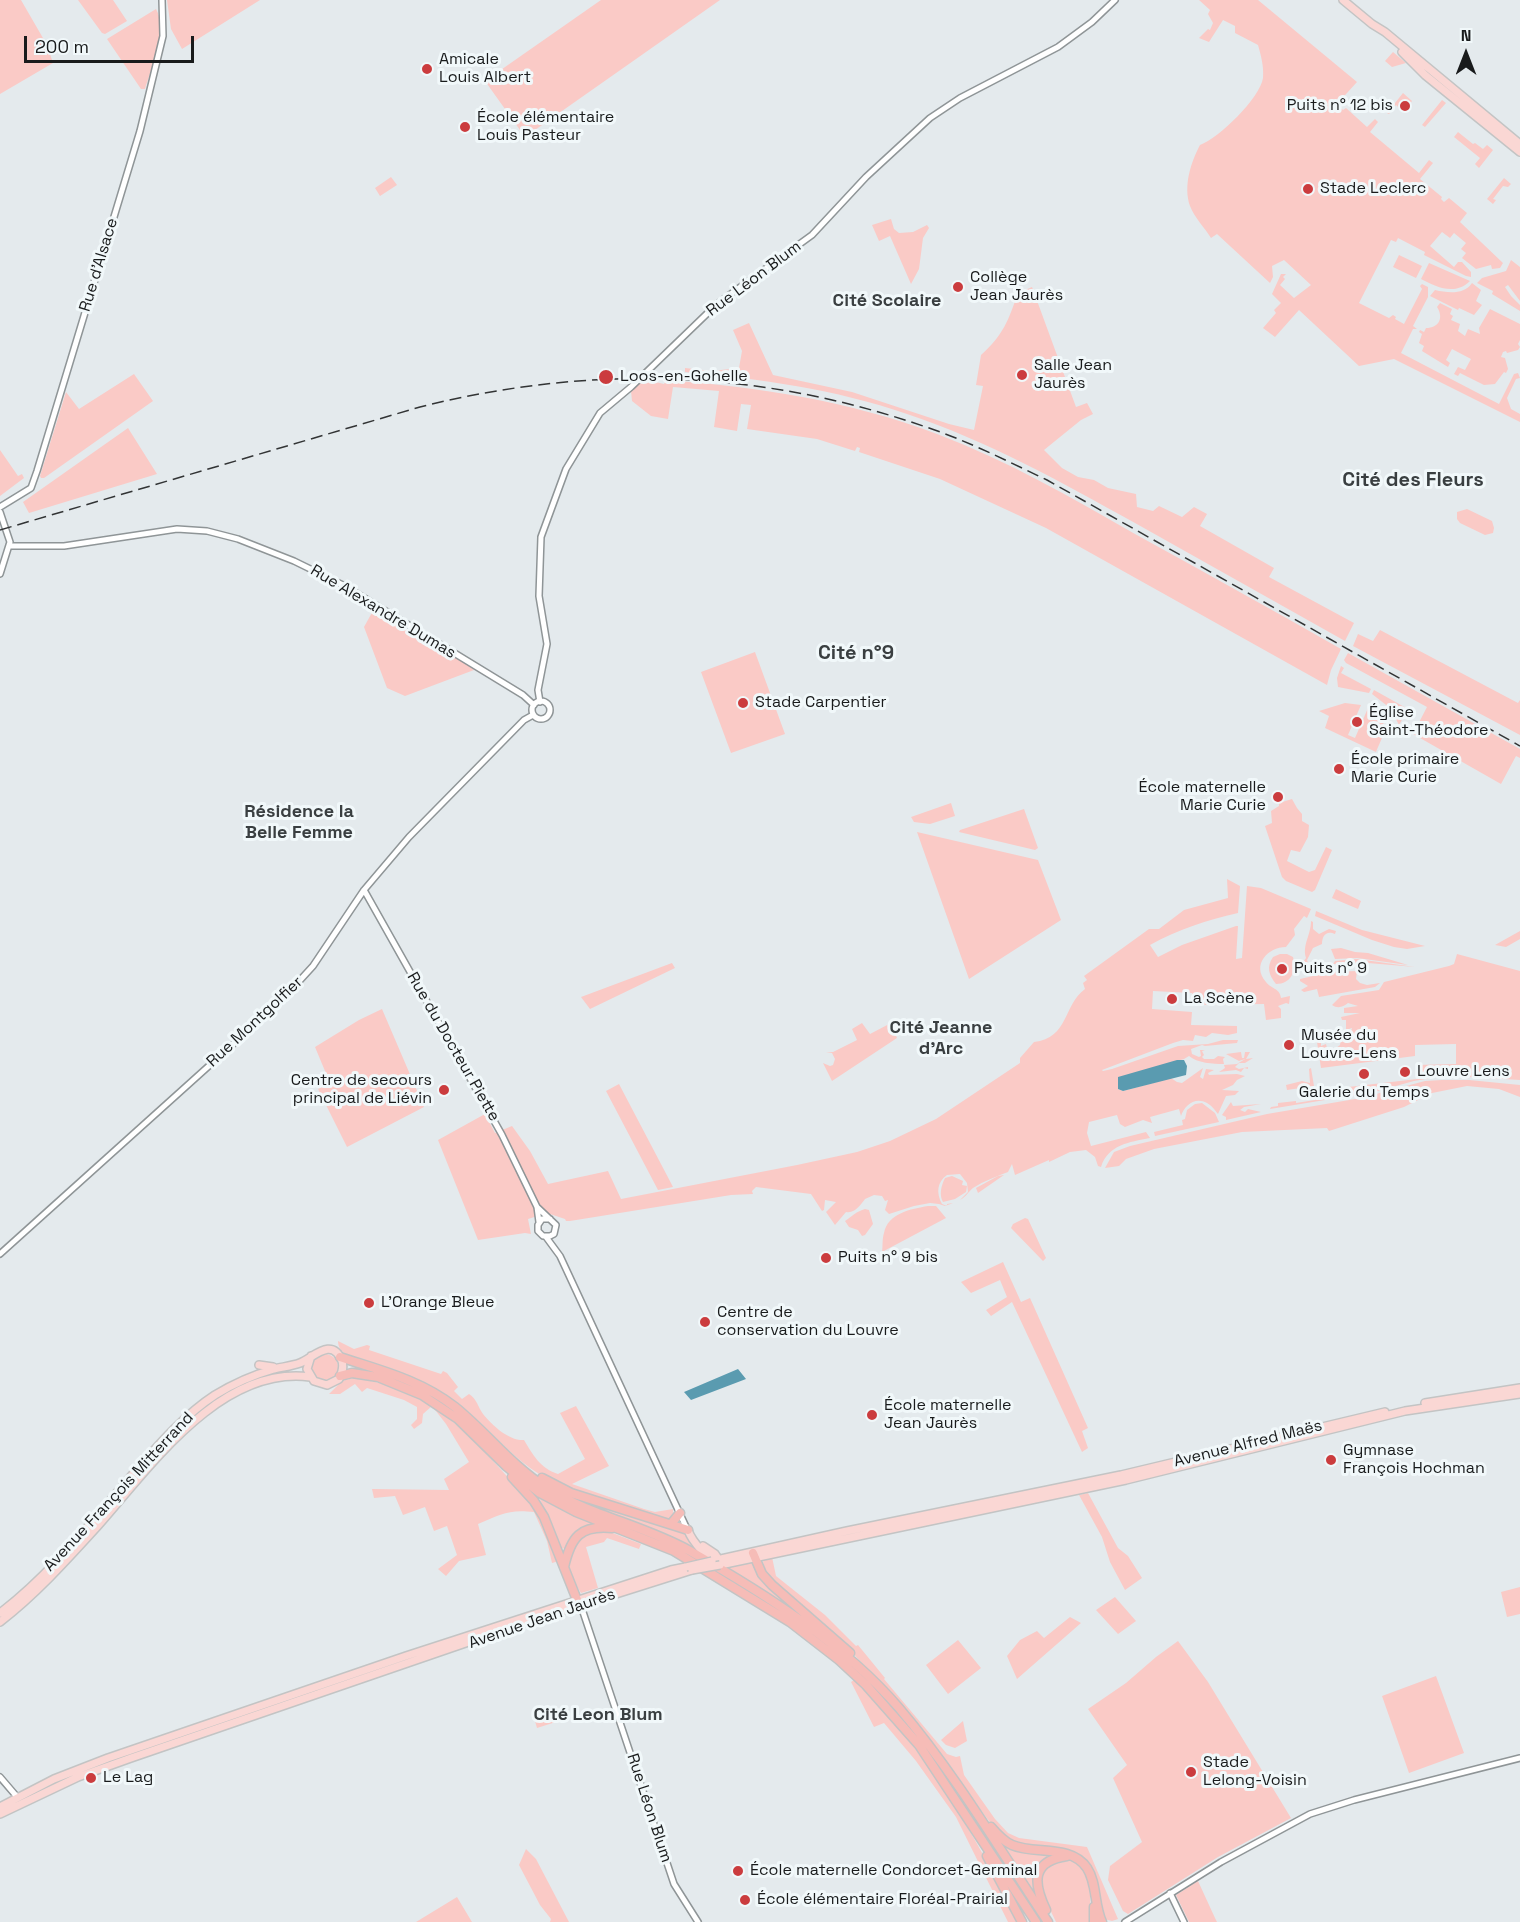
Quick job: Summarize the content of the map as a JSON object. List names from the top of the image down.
{
  "streets": {
    "main road": ["Avenue Alfred Maës", "Avenue François Mitterrand", "Avenue Jean Jaurès"],
    "street": [
      "Rue d'Alsace",
      "Rue Léon Blum",
      "Rue Alexandre Dumas",
      "Rue Montgolfier",
      "Rue du Docteur Piette"
    ]
  },
  "crossings": [
    ["Rue Léon Blum", "Avenue Jean Jaurès"],
    ["Rue Alexandre Dumas", "Rue Montgolfier"],
    ["Rue Montgolfier", "Rue du Docteur Piette"],
    ["Avenue Alfred Maës", "Avenue Jean Jaurès"]
  ],
  "districts": [
    "Cité Scolaire",
    "Cité des Fleurs",
    "Cité n°9",
    "Résidence la Belle Femme",
    "Cité Jeanne d'Arc",
    "Cité Leon Blum"
  ],
  "places": [
    "Amicale Louis Albert",
    "Puits n° 12 bis",
    "École élémentaire Louis Pasteur",
    "Stade Leclerc",
    "Collège Jean Jaurès",
    "Salle Jean Jaurès",
    "Loos-en-Gohelle",
    "Stade Carpentier",
    "Église Saint-Théodore",
    "École primaire Marie Curie",
    "École maternelle Marie Curie",
    "Puits n° 9",
    "La Scène",
    "Musée du Louvre-Lens",
    "Louvre Lens",
    "Galerie du Temps",
    "Centre de secours principal de Liévin",
    "Puits n° 9 bis",
    "L'Orange Bleue",
    "Centre de conservation du Louvre",
    "École maternelle Jean Jaurès",
    "Gymnase François Hochman",
    "Stade Lelong-Voisin",
    "Le Lag",
    "École maternelle Condorcet-Germinal",
    "École élémentaire Floréal-Prairial"
  ],
  "scale_bar": "200 m",
  "north": "top"
}
